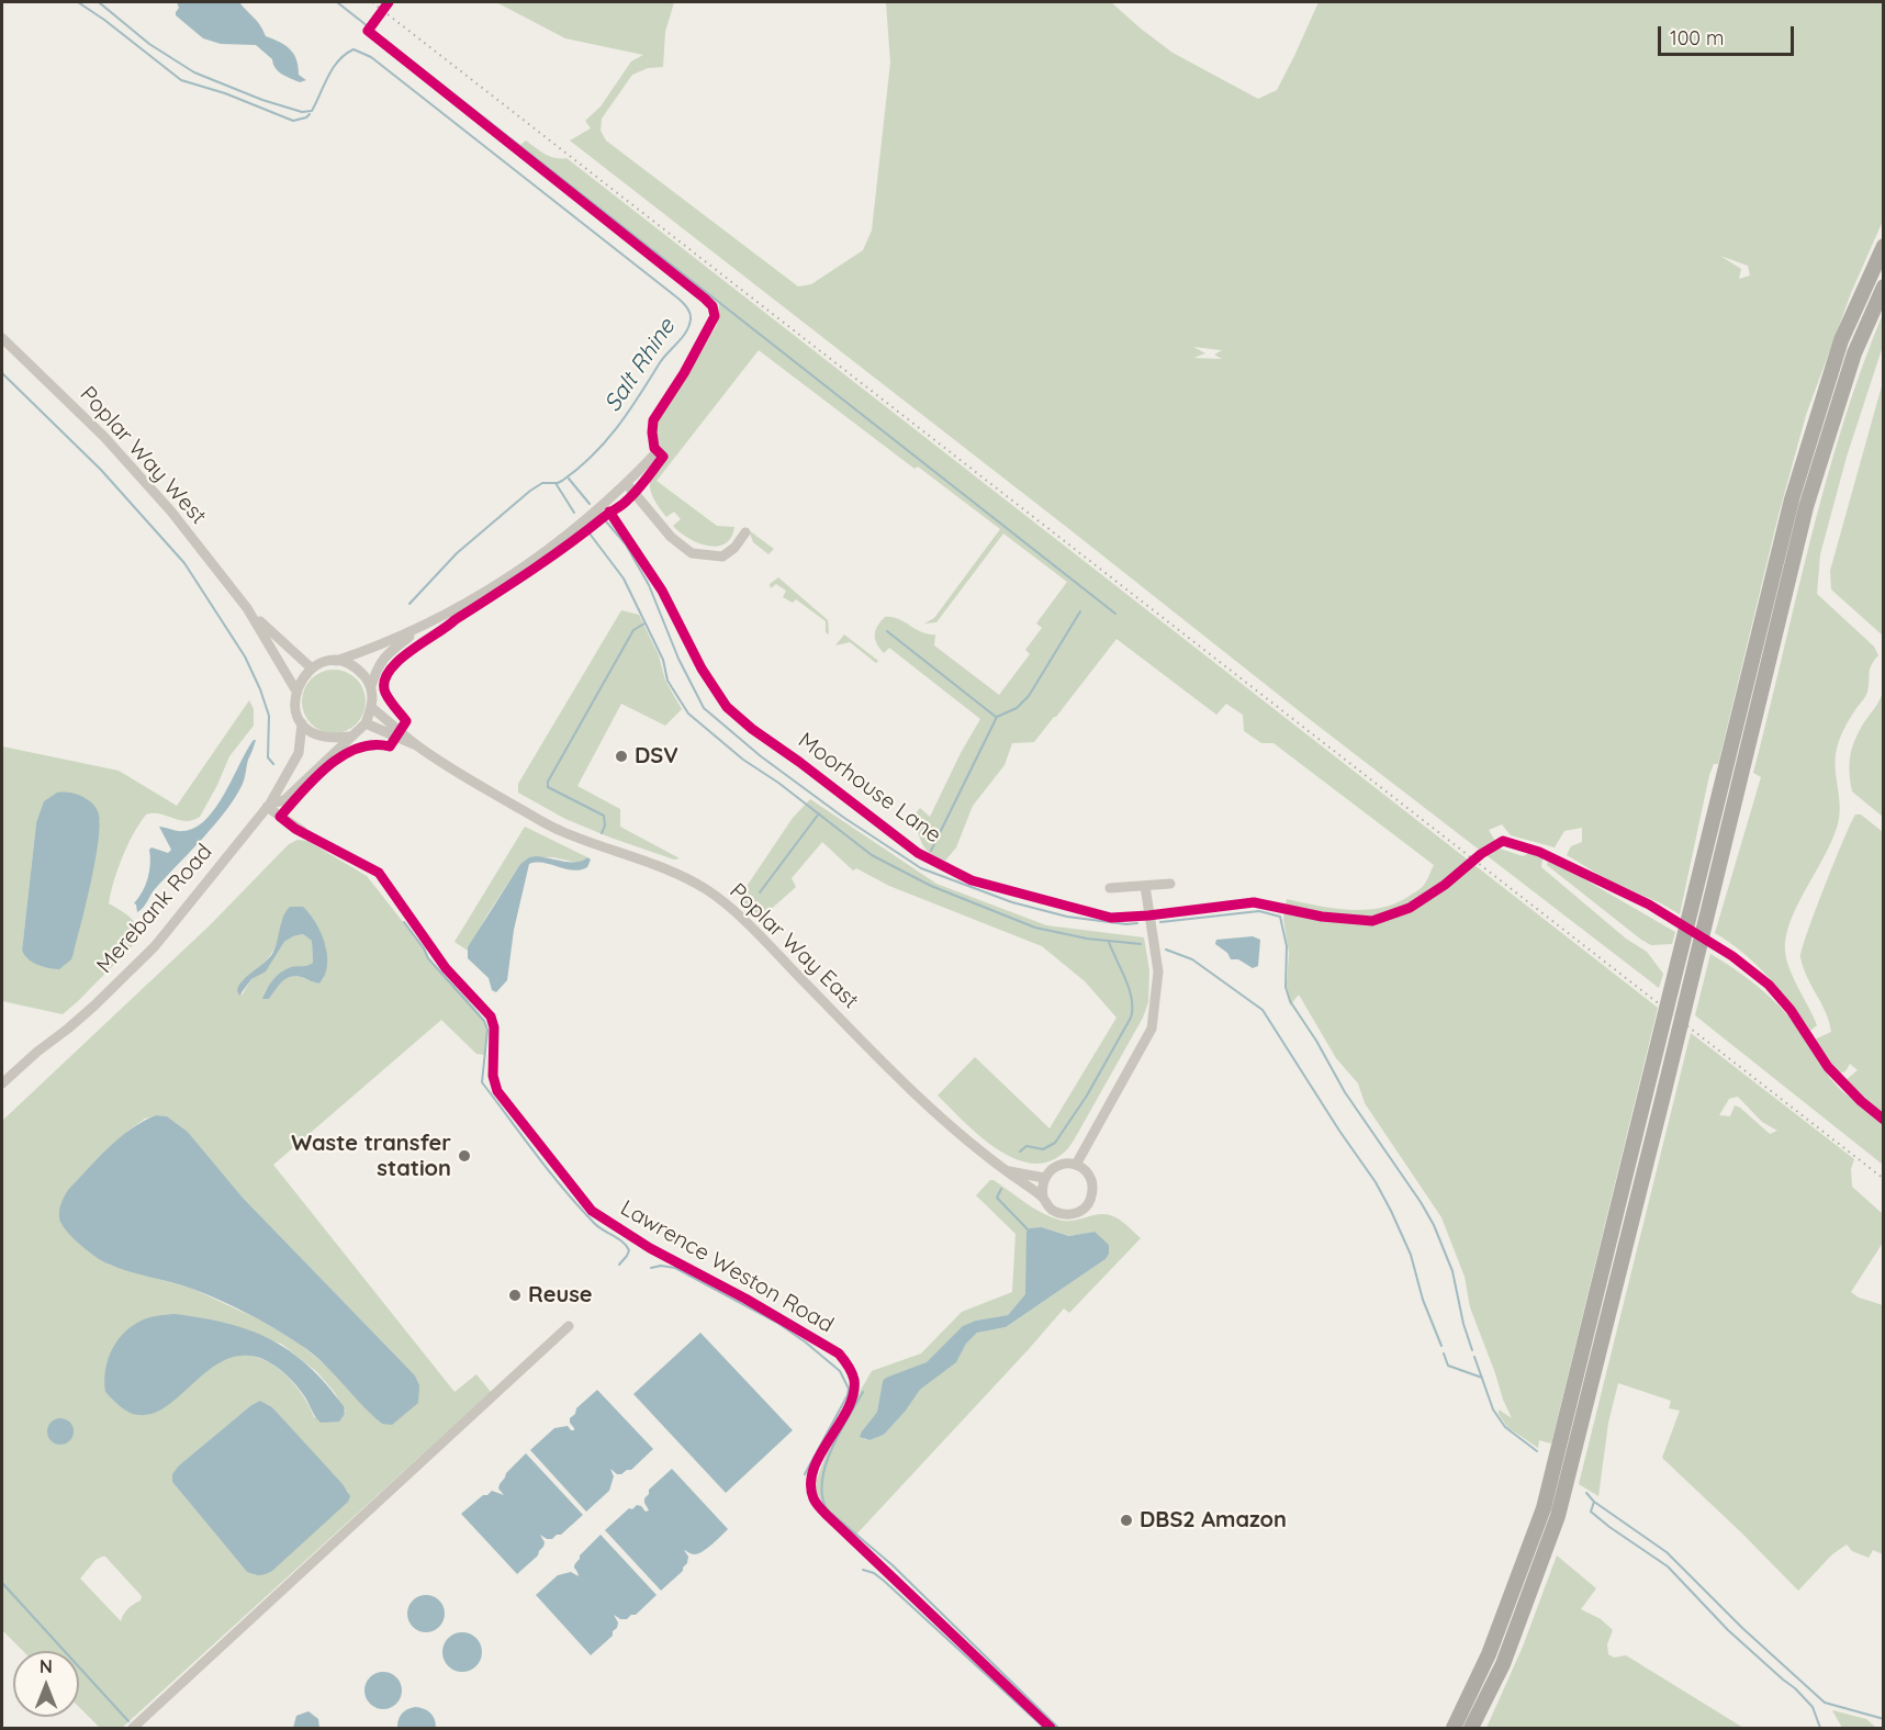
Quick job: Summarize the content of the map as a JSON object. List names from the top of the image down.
{
  "streets": {
    "street": ["Poplar Way West", "Merebank Road", "Poplar Way East"],
    "cycle path": ["Moorhouse Lane", "Lawrence Weston Road"]
  },
  "crossings": [
    ["Poplar Way West", "Merebank Road"],
    ["Poplar Way West", "Poplar Way East"],
    ["Merebank Road", "Poplar Way East"]
  ],
  "water": ["Salt Rhine"],
  "places": [
    "DSV",
    "Waste transfer station",
    "Reuse",
    "DBS2 Amazon"
  ],
  "scale_bar": "100 m",
  "north": "top"
}
